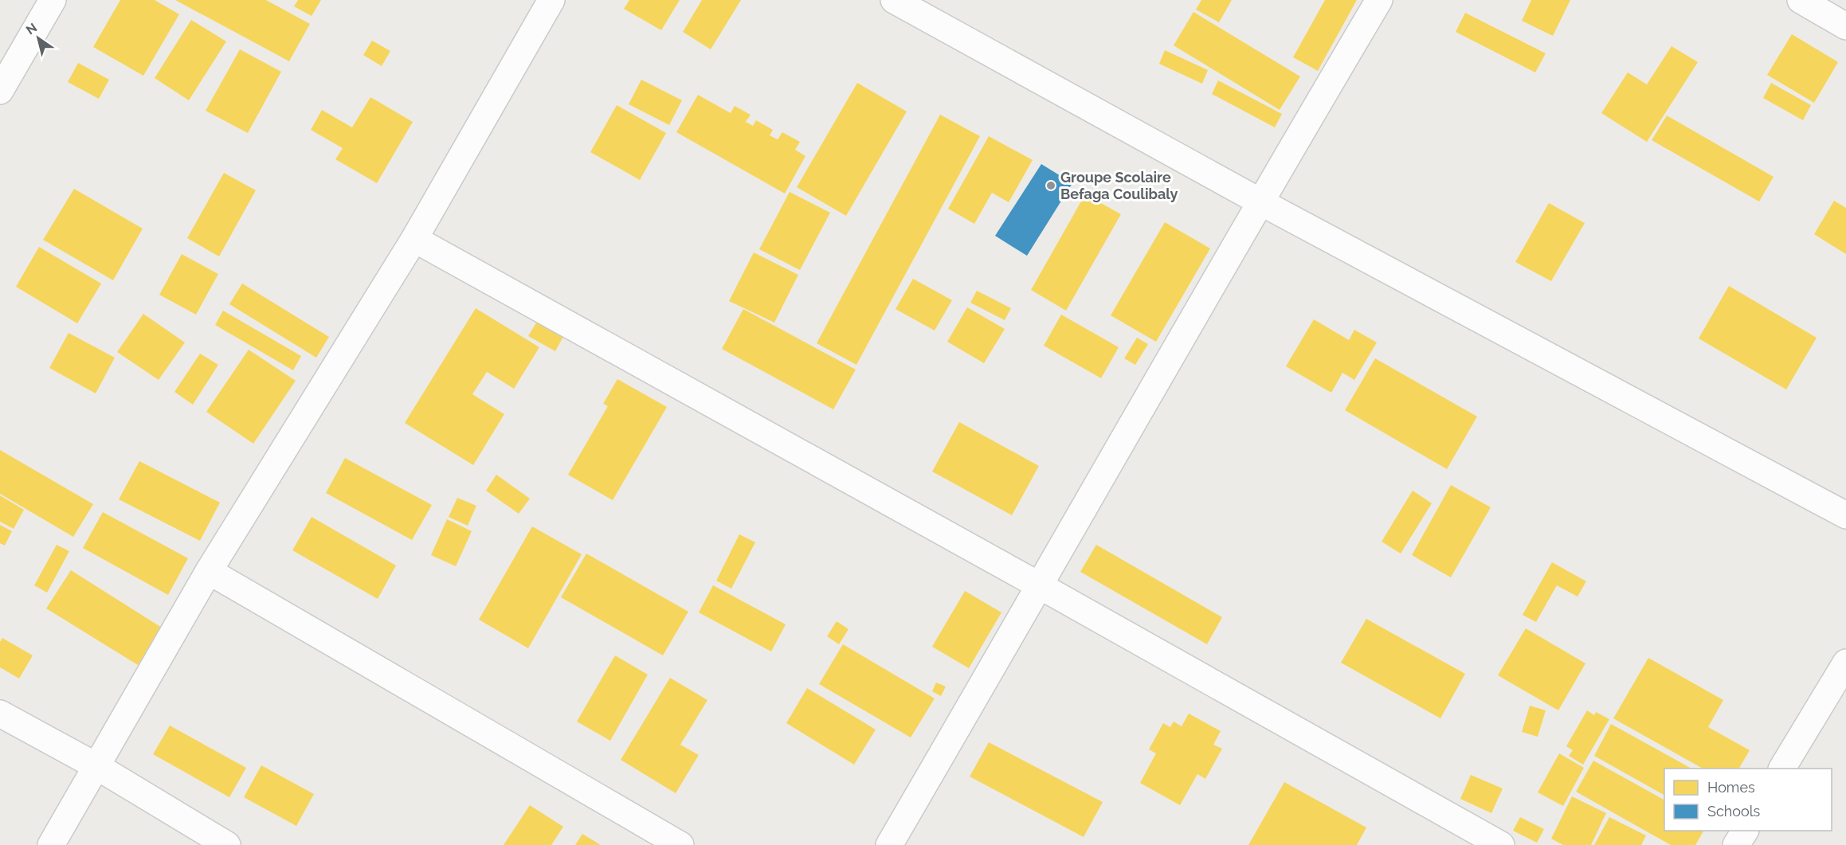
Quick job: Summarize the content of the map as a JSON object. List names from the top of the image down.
{
  "places": ["Groupe Scolaire Befaga Coulibaly"],
  "legend": ["Homes", "Schools"],
  "north": "top left"
}
